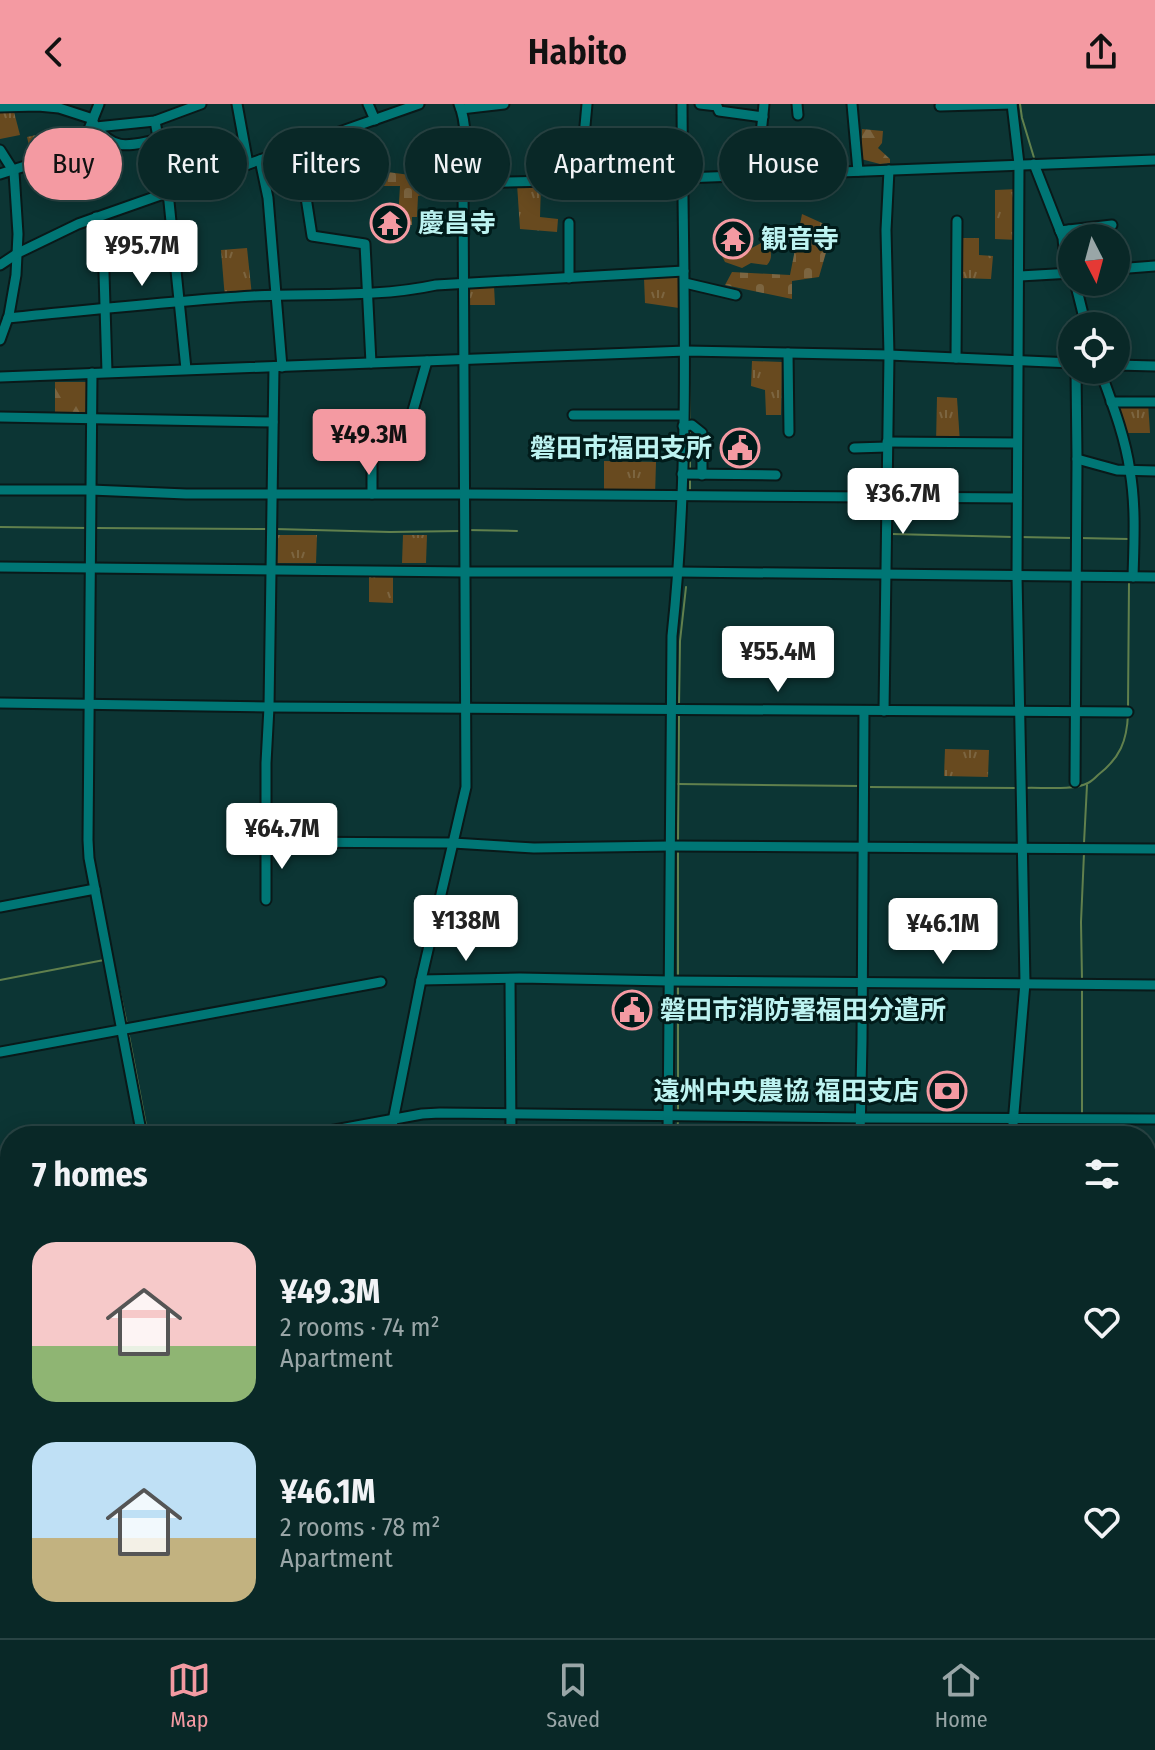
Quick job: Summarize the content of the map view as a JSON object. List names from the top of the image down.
{
  "places": {
    "temple": ["慶昌寺", "観音寺"],
    "public building": ["磐田市福田支所", "磐田市消防署福田分遣所"],
    "bank": ["遠州中央農協 福田支店"]
  },
  "north": "bottom",
  "page": {
    "header": "Habito",
    "chip": [
      "Buy",
      "Rent",
      "Filters",
      "New",
      "Apartment",
      "House"
    ],
    "price": [
      "¥95.7M",
      "¥49.3M",
      "¥36.7M",
      "¥55.4M",
      "¥64.7M",
      "¥138M",
      "¥46.1M"
    ],
    "heading": "7 homes",
    "list": [
      {
        "name": "¥49.3M",
        "note": "2 rooms · 74 m² · Apartment"
      },
      {
        "name": "¥46.1M",
        "note": "2 rooms · 78 m² · Apartment"
      }
    ],
    "tabs": ["Map", "Saved", "Home"]
  }
}
